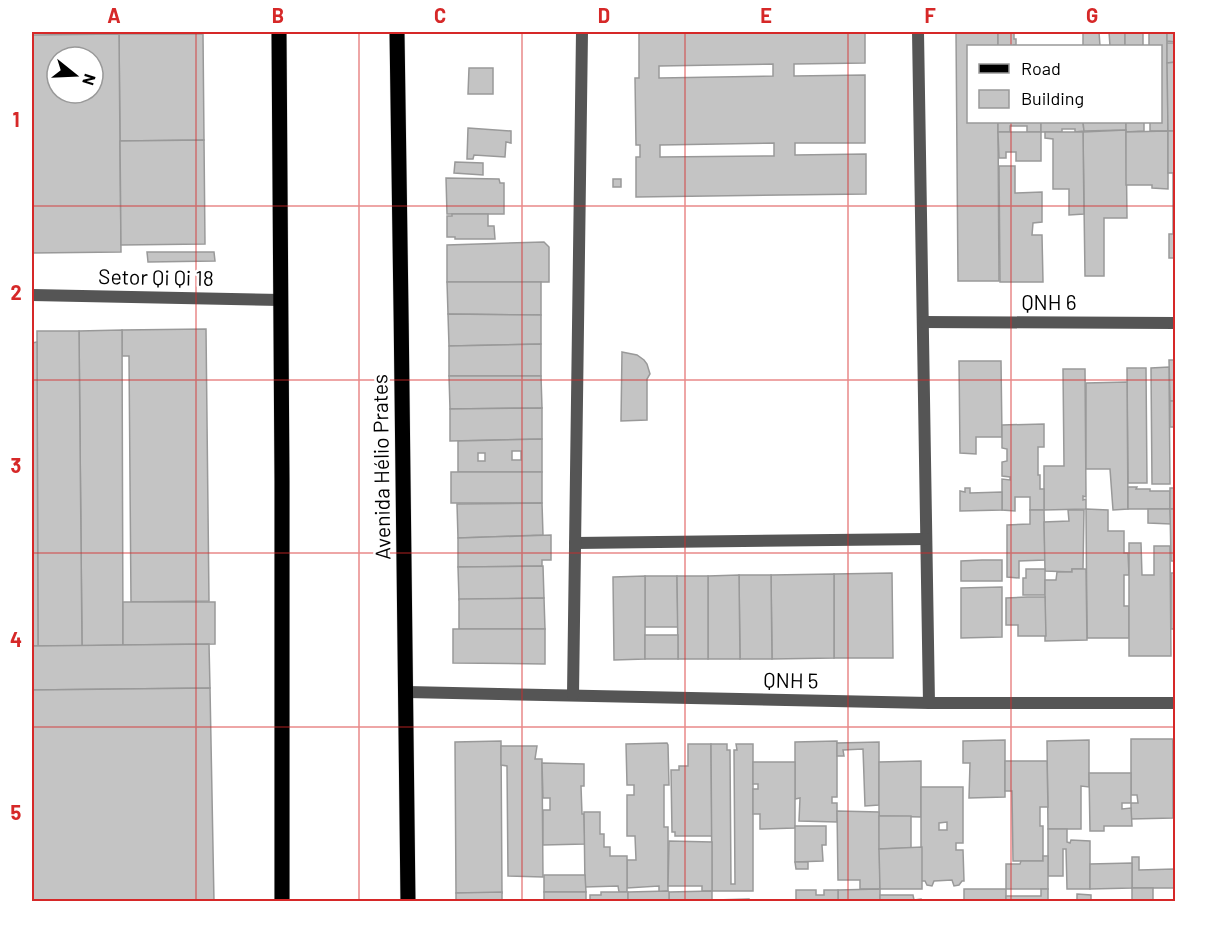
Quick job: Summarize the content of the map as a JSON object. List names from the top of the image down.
{
  "streets": {
    "main road": ["Avenida Hélio Prates"],
    "street": ["Setor Qi Qi 18", "QNH 6", "QNH 5"]
  },
  "crossings": [
    ["Avenida Hélio Prates", "QNH 5"]
  ],
  "legend": ["Road", "Building"],
  "north": "right",
  "grid": {
    "columns": [
      "A",
      "B",
      "C",
      "D",
      "E",
      "F",
      "G"
    ],
    "rows": [
      "1",
      "2",
      "3",
      "4",
      "5"
    ]
  }
}
